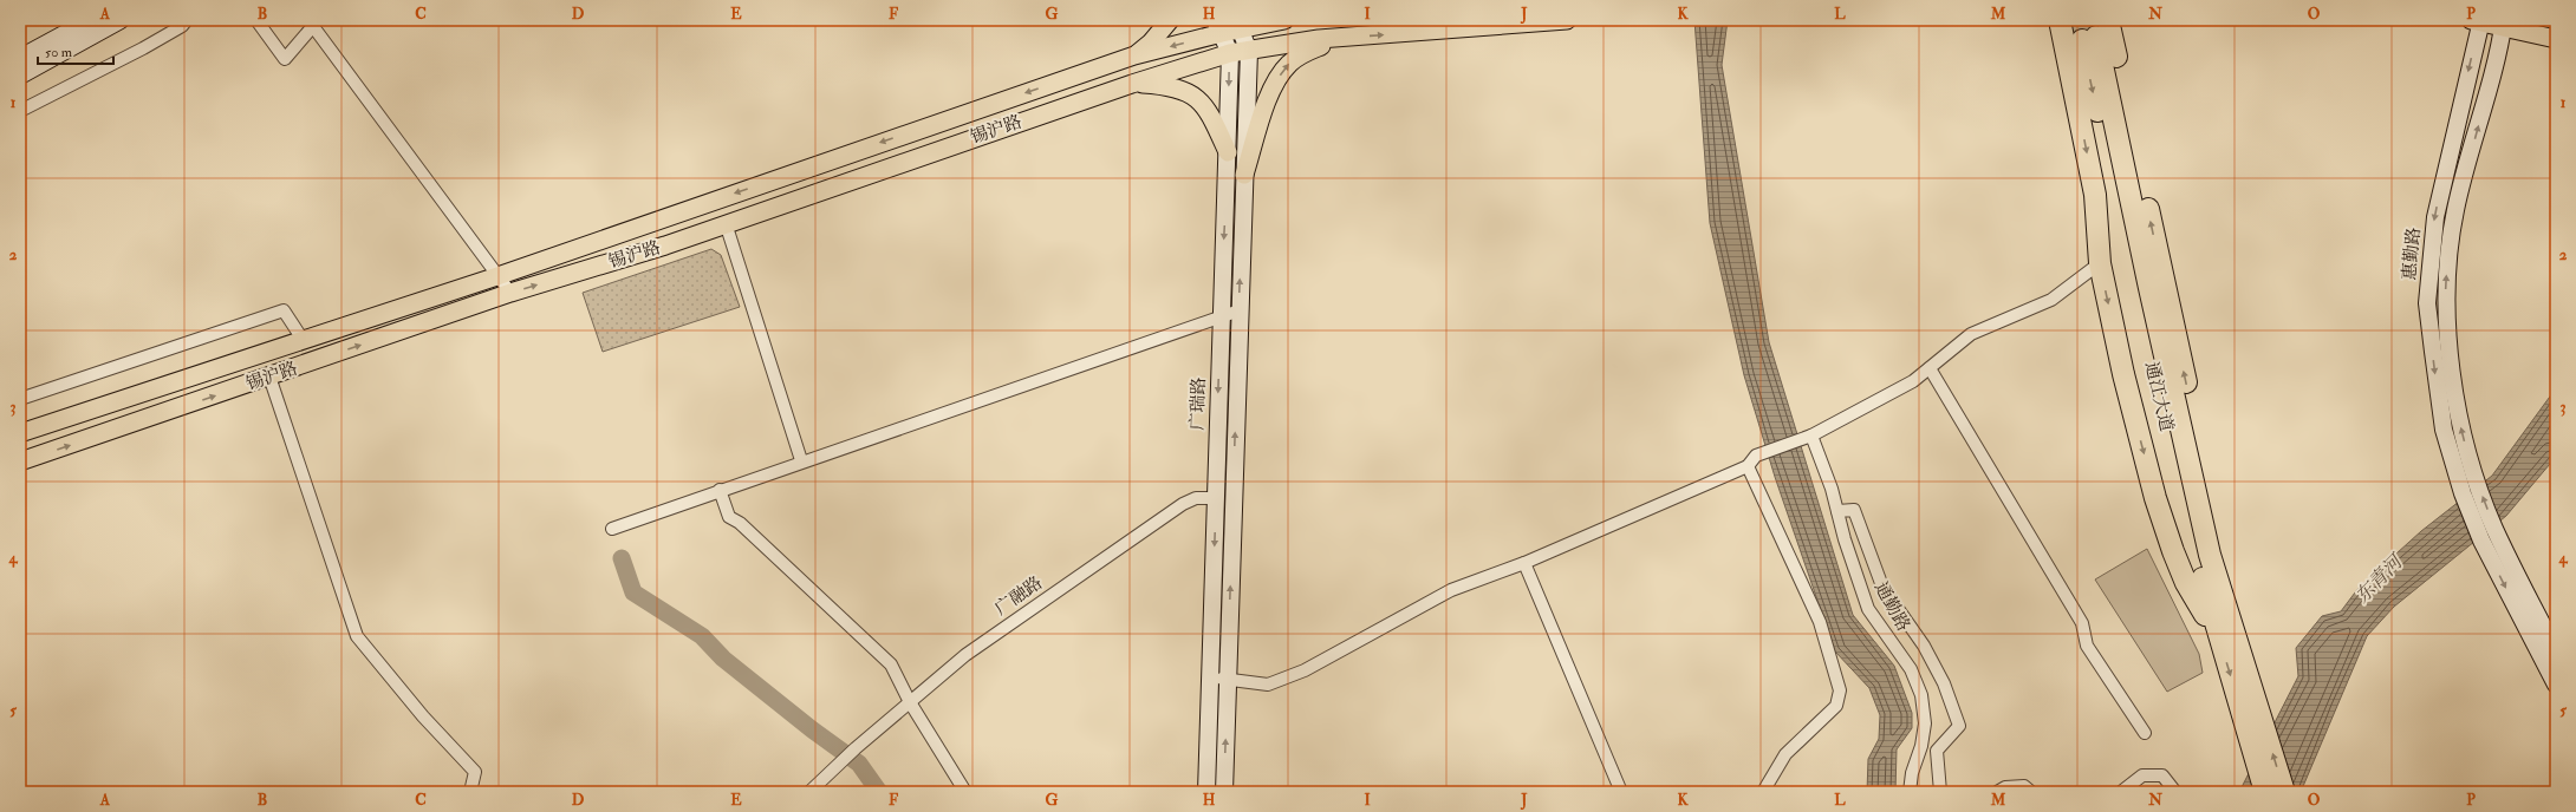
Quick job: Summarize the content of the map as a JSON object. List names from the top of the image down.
{
  "streets": {
    "highway": ["通江大道"],
    "main road": ["锡沪路", "惠勤路", "广瑞路"],
    "street": ["广融路", "通勤路"]
  },
  "crossings": [
    ["锡沪路", "广瑞路"],
    ["广瑞路", "广融路"]
  ],
  "water": ["东青河"],
  "scale_bar": "50 m",
  "grid": {
    "columns": [
      "A",
      "B",
      "C",
      "D",
      "E",
      "F",
      "G",
      "H",
      "I",
      "J",
      "K",
      "L",
      "M",
      "N",
      "O",
      "P"
    ],
    "rows": [
      "1",
      "2",
      "3",
      "4",
      "5"
    ]
  }
}
